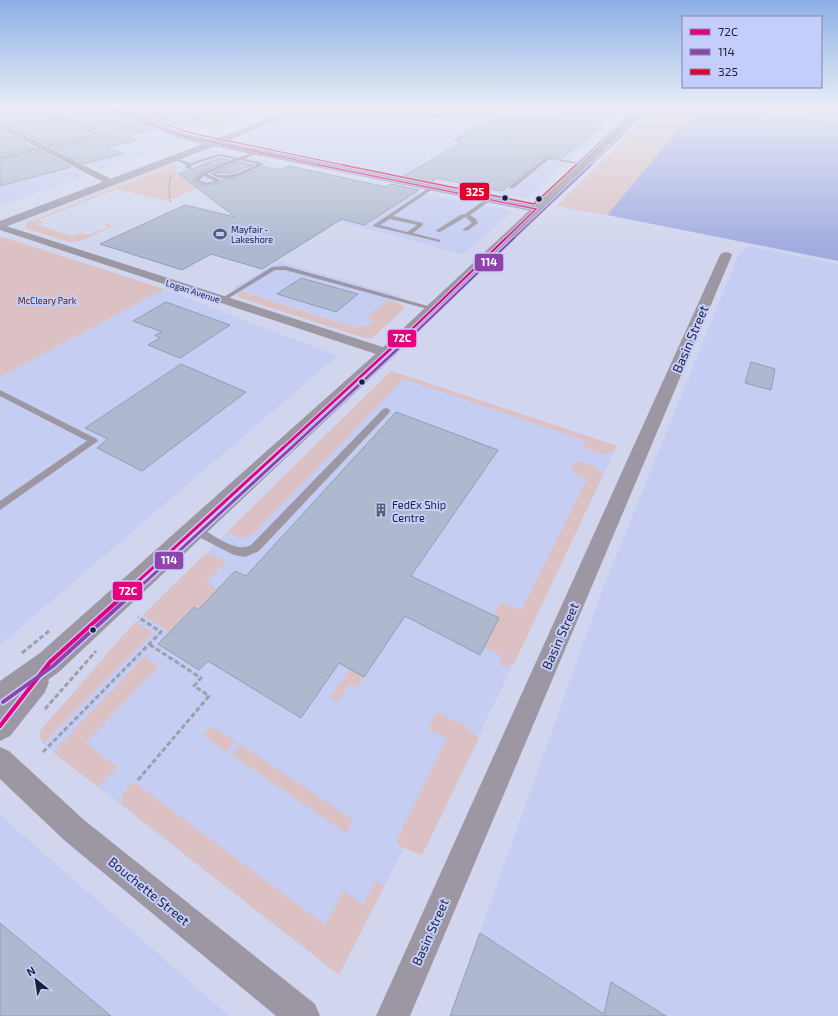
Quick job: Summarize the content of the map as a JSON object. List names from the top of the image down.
{
  "streets": {
    "street": ["Logan Avenue", "Basin Street", "Bouchette Street"]
  },
  "parks": ["McCleary Park"],
  "places": {
    "sports": ["Mayfair - Lakeshore"],
    "building": ["FedEx Ship Centre"]
  },
  "lines": ["transit line 72C", "transit line 114", "transit line 325"],
  "legend": ["72C", "114", "325"],
  "north": "top left"
}
